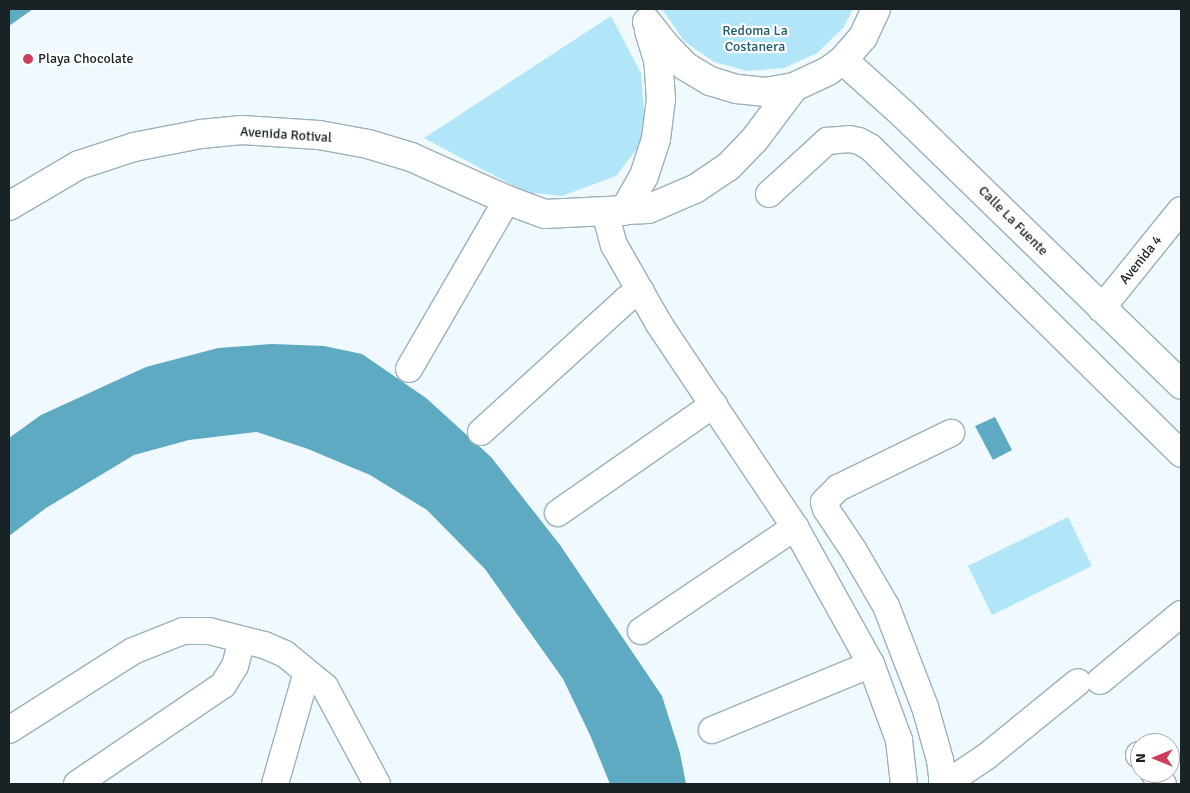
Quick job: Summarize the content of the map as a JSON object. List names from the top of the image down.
{
  "streets": {
    "main road": ["Avenida Rotival", "Calle La Fuente"],
    "street": ["Avenida 4"]
  },
  "crossings": [
    ["Calle La Fuente", "Avenida 4"]
  ],
  "parks": ["Redoma La Costanera"],
  "places": ["Playa Chocolate"],
  "north": "left"
}
